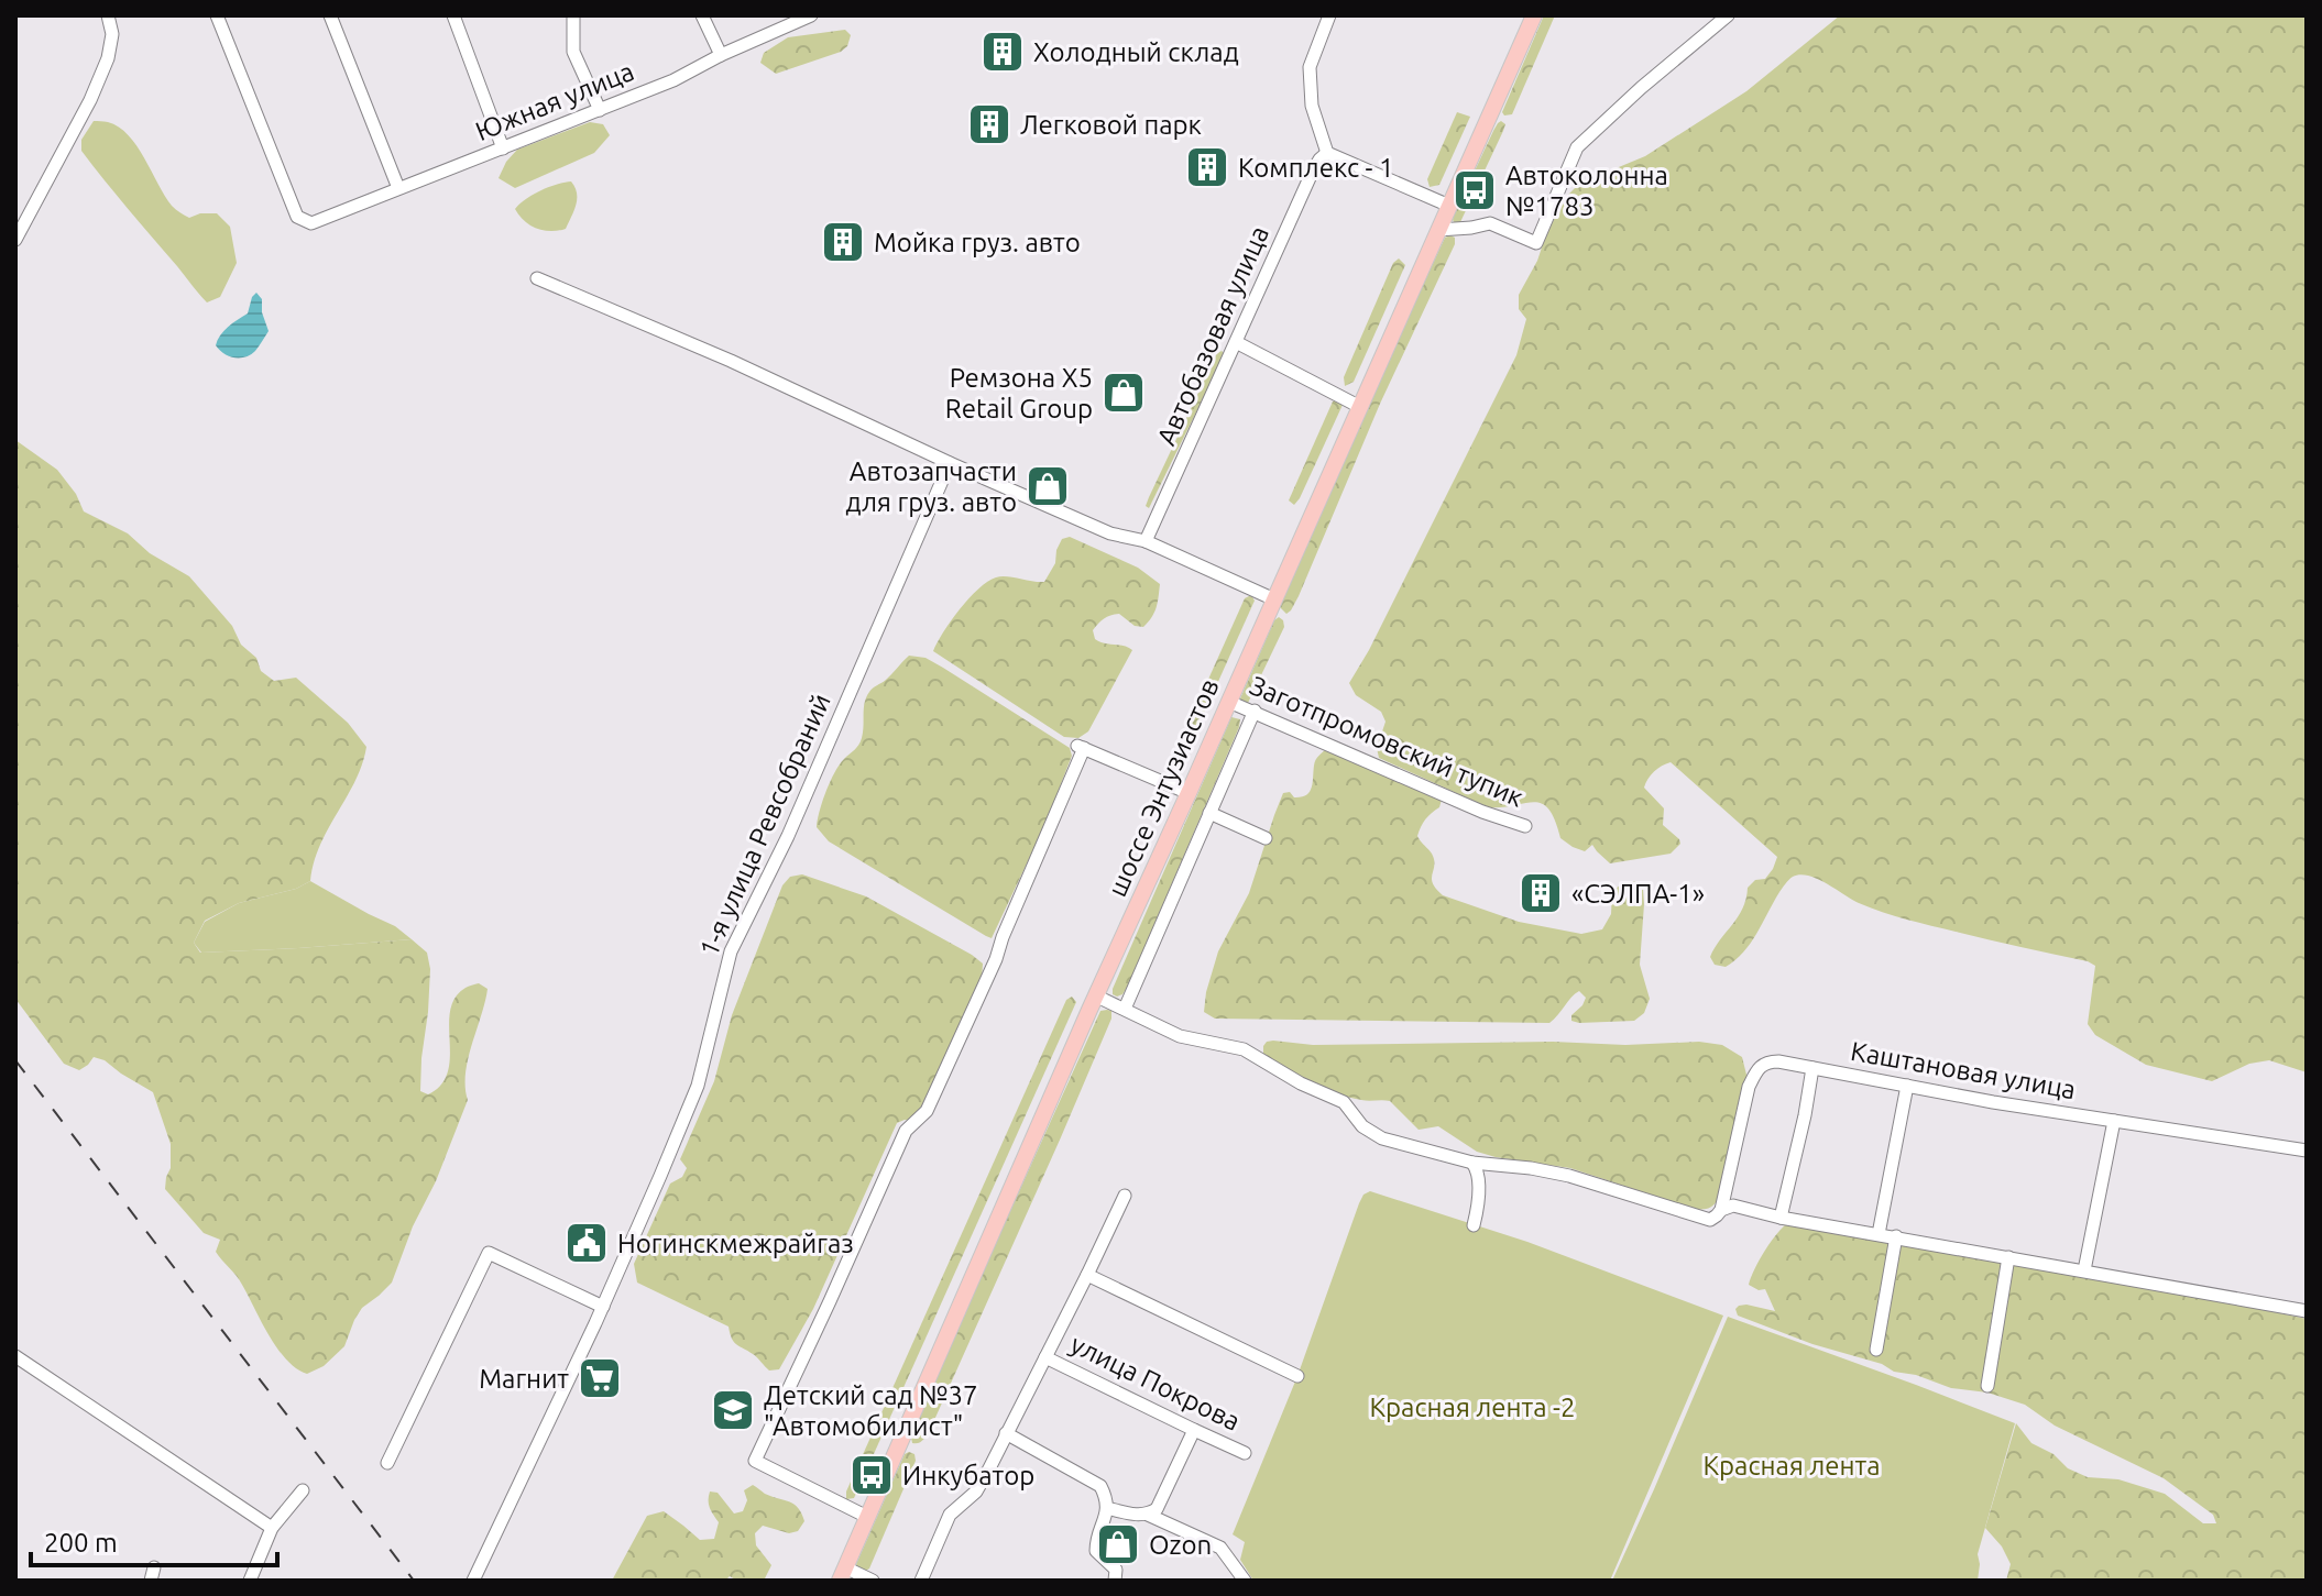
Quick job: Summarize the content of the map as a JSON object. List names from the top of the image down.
{
  "streets": {
    "main road": ["шоссе Энтузиастов"],
    "street": [
      "Южная улица",
      "Автобазовая улица",
      "Заготпромовский тупик",
      "1-я улица Ревсобраний",
      "Каштановая улица",
      "улица Покрова"
    ]
  },
  "crossings": [
    ["Заготпромовский тупик", "шоссе Энтузиастов"]
  ],
  "parks": ["Красная лента -2", "Красная лента"],
  "places": {
    "building": [
      "Холодный склад",
      "Легковой парк",
      "Комплекс - 1",
      "Мойка груз. авто",
      "«СЭЛПА-1»"
    ],
    "bus stop": ["Автоколонна №1783", "Инкубатор"],
    "shop": ["Ремзона X5 Retail Group", "Автозапчасти для груз. авто", "Ozon"],
    "public building": ["Ногинскмежрайгаз"],
    "supermarket": ["Магнит"],
    "school or university": ["Детский сад №37 \"Автомобилист\""]
  },
  "scale_bar": "200 m"
}
